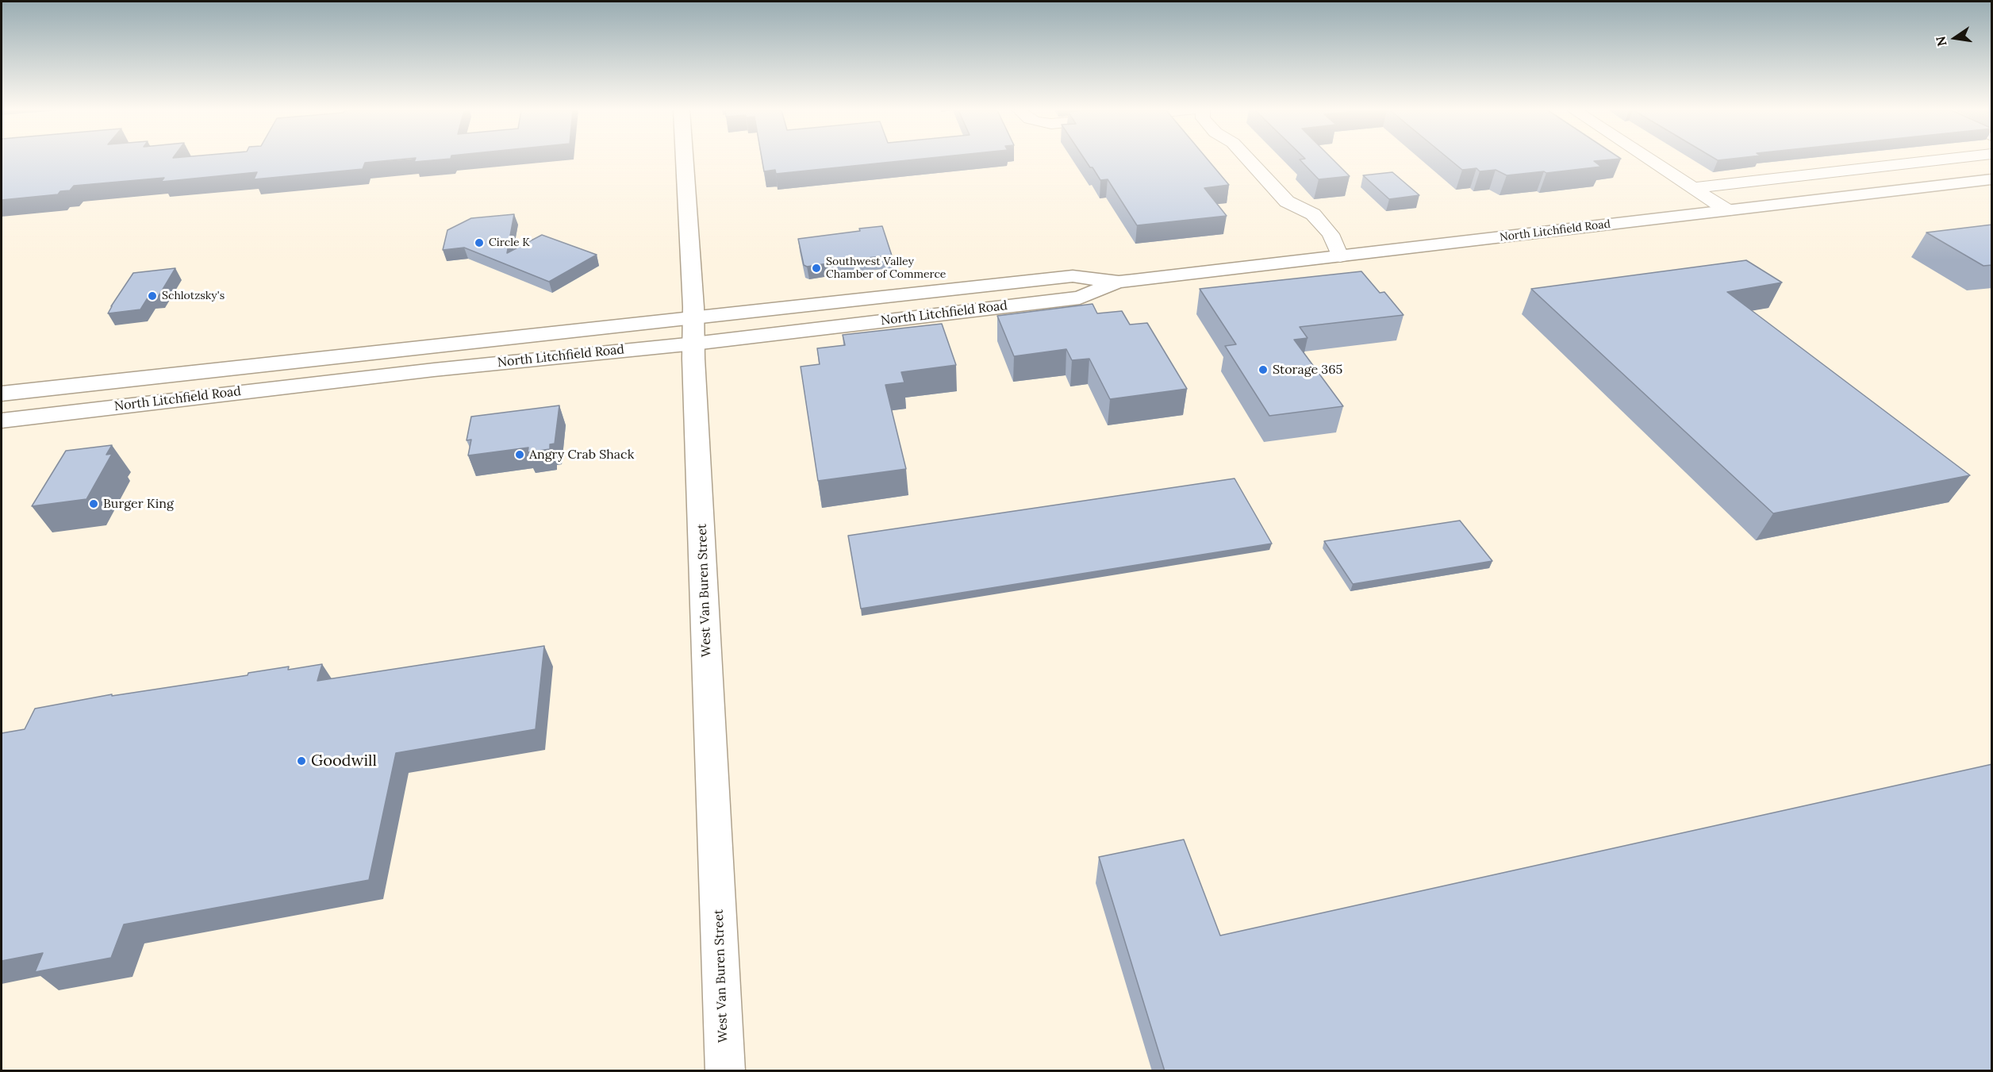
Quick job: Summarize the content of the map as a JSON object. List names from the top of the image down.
{
  "streets": {
    "main road": ["North Litchfield Road", "West Van Buren Street"]
  },
  "crossings": [
    ["North Litchfield Road", "West Van Buren Street"]
  ],
  "places": [
    "Circle K",
    "Southwest Valley Chamber of Commerce",
    "Schlotzsky's",
    "Storage 365",
    "Angry Crab Shack",
    "Burger King",
    "Goodwill"
  ],
  "north": "left"
}
